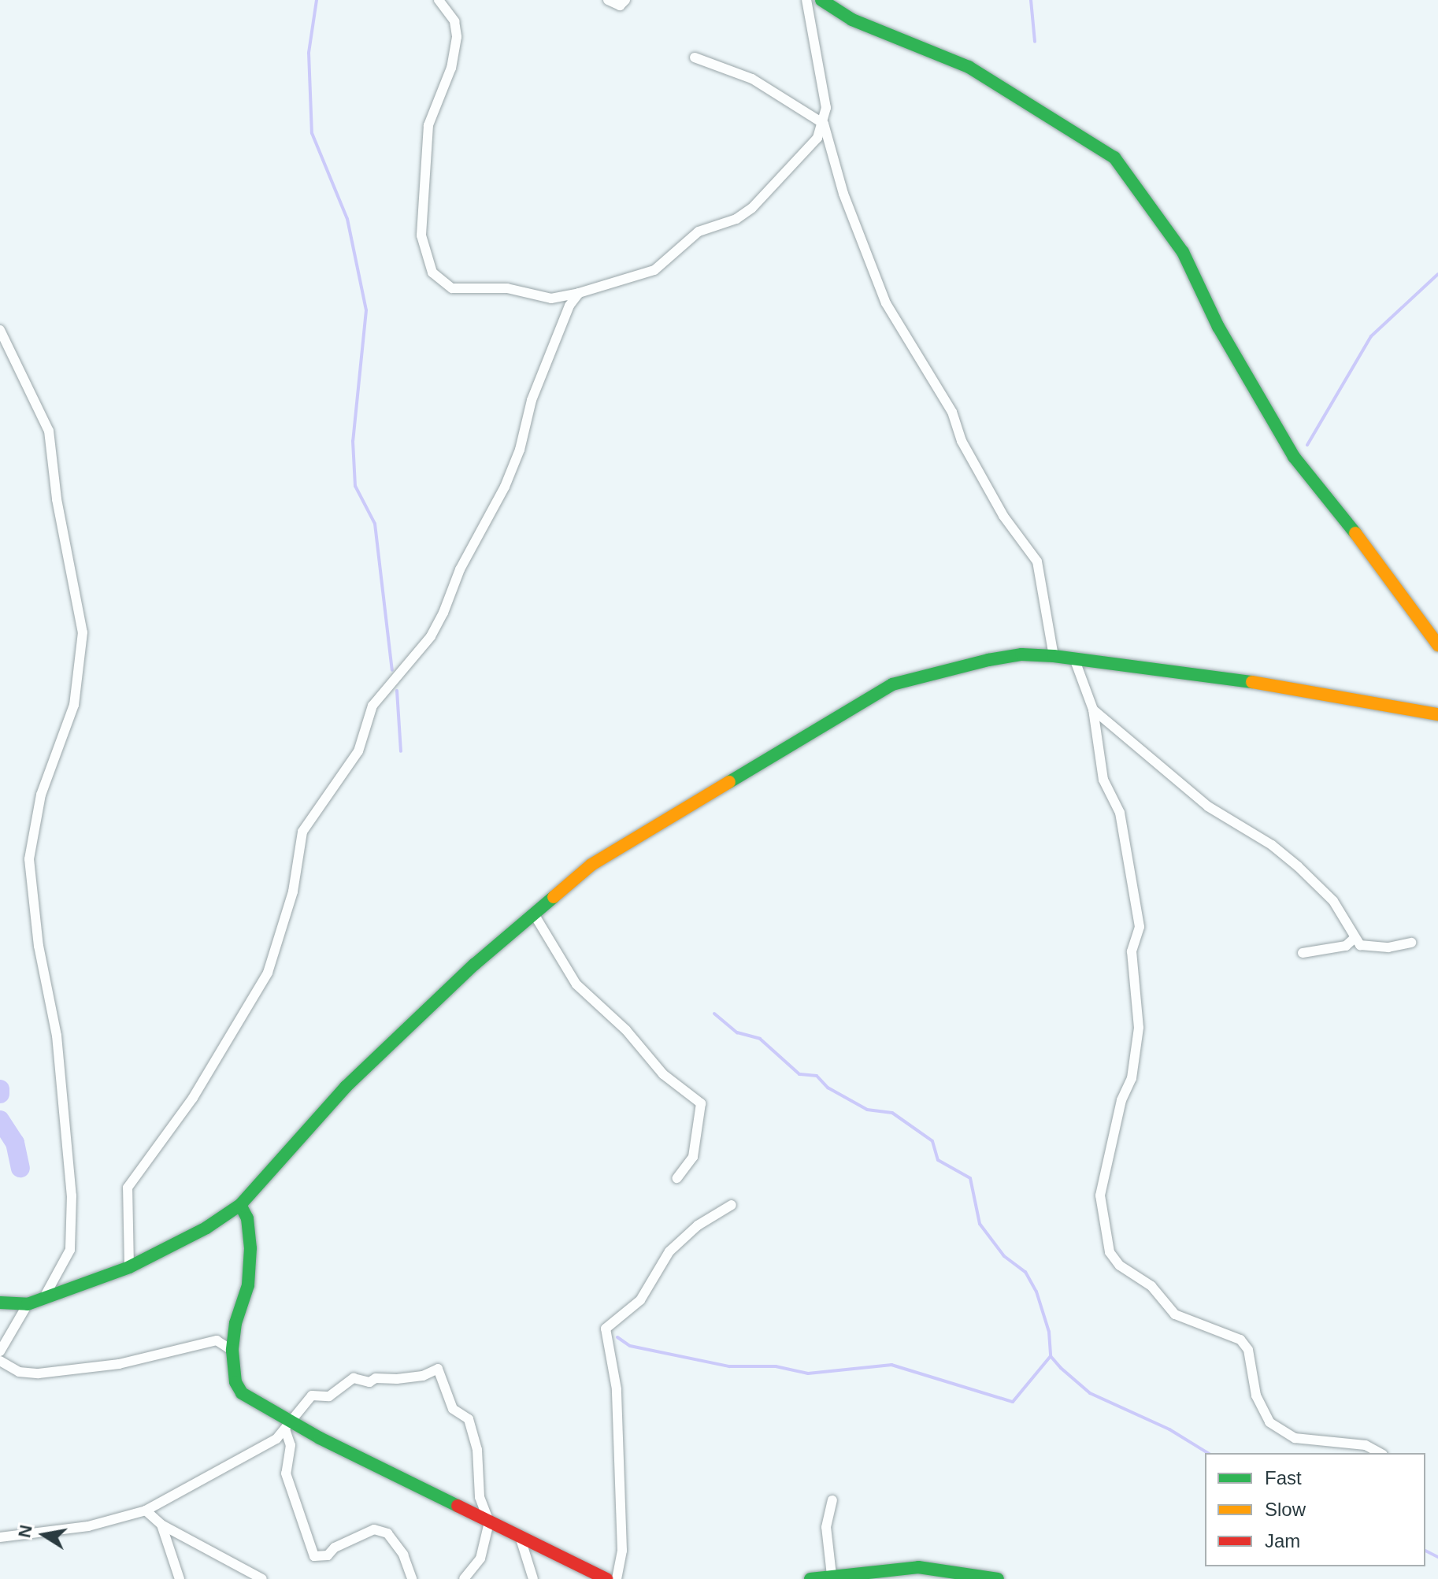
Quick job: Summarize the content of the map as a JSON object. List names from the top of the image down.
{
  "legend": ["Fast", "Slow", "Jam"],
  "north": "left"
}
